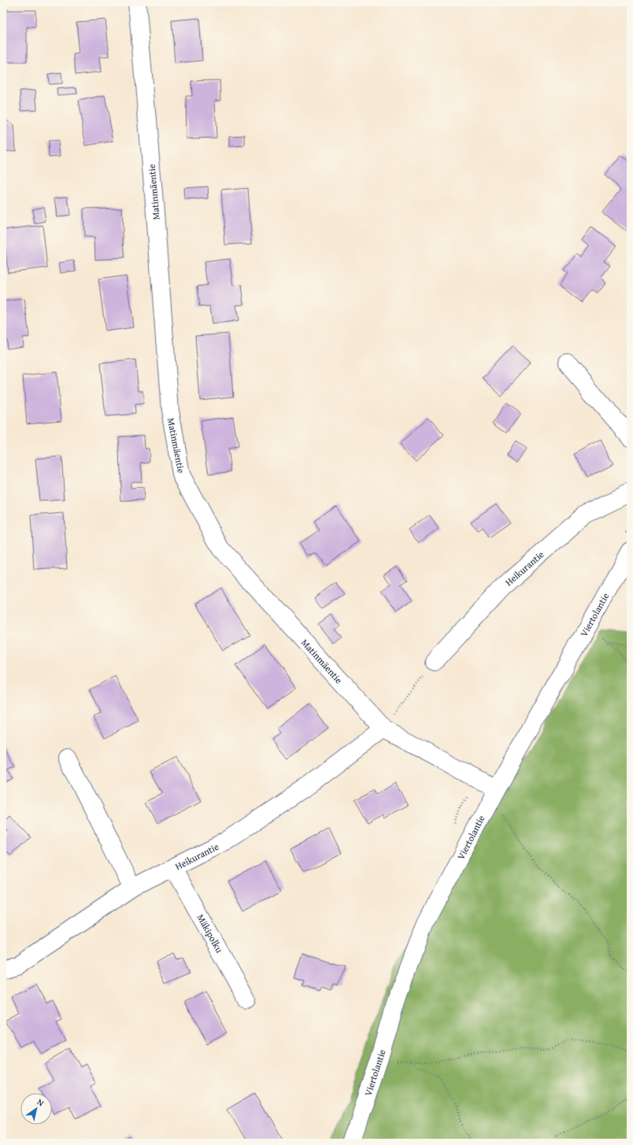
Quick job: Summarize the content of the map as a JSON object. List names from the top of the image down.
{
  "streets": {
    "street": [
      "Matinmäentie",
      "Heikurantie",
      "Viertolantie",
      "Mäkipolku"
    ]
  },
  "crossings": [
    ["Matinmäentie", "Heikurantie"],
    ["Matinmäentie", "Viertolantie"],
    ["Heikurantie", "Mäkipolku"]
  ],
  "north": "top right"
}
